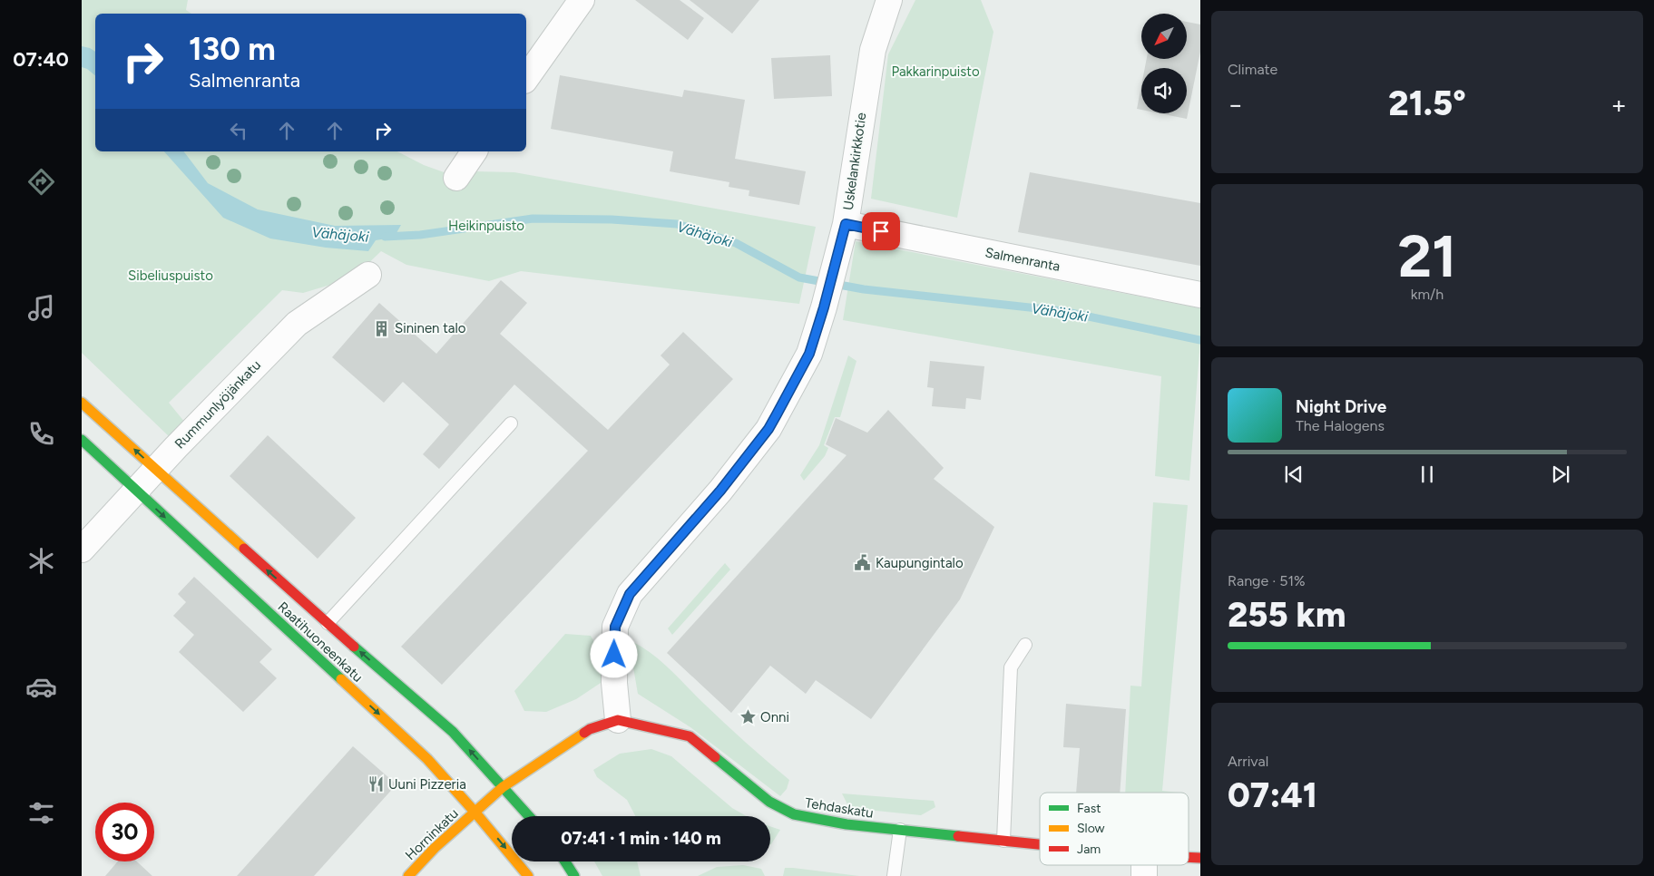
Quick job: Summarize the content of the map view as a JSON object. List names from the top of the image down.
{
  "streets": {
    "main road": ["Raatihuoneenkatu", "Tehdaskatu", "Horninkatu"],
    "street": ["Uskelankirkkotie", "Salmenranta", "Rummunlyöjänkatu"]
  },
  "crossings": [
    ["Uskelankirkkotie", "Salmenranta"],
    ["Uskelankirkkotie", "Tehdaskatu"],
    ["Rummunlyöjänkatu", "Raatihuoneenkatu"],
    ["Raatihuoneenkatu", "Horninkatu"]
  ],
  "water": ["Vähäjoki"],
  "parks": ["Pakkarinpuisto", "Heikinpuisto", "Sibeliuspuisto"],
  "places": {
    "building": ["Sininen talo"],
    "public building": ["Kaupungintalo"],
    "place": ["Onni"],
    "restaurant": ["Uuni Pizzeria"]
  },
  "legend": ["Fast", "Slow", "Jam"],
  "north": "bottom left",
  "page": {
    "tabs": "07:40",
    "tile": [
      "Climate",
      ["21", "km/h"],
      ["Range · 51%", "255 km"],
      ["Arrival", "07:41"]
    ],
    "turn": ["130 m", "Salmenranta"],
    "heat": ["−", "21.5°", "+"],
    "song": ["Night Drive", "The Halogens"],
    "limit": "30",
    "trip": "07:41 · 1 min · 140 m"
  }
}
